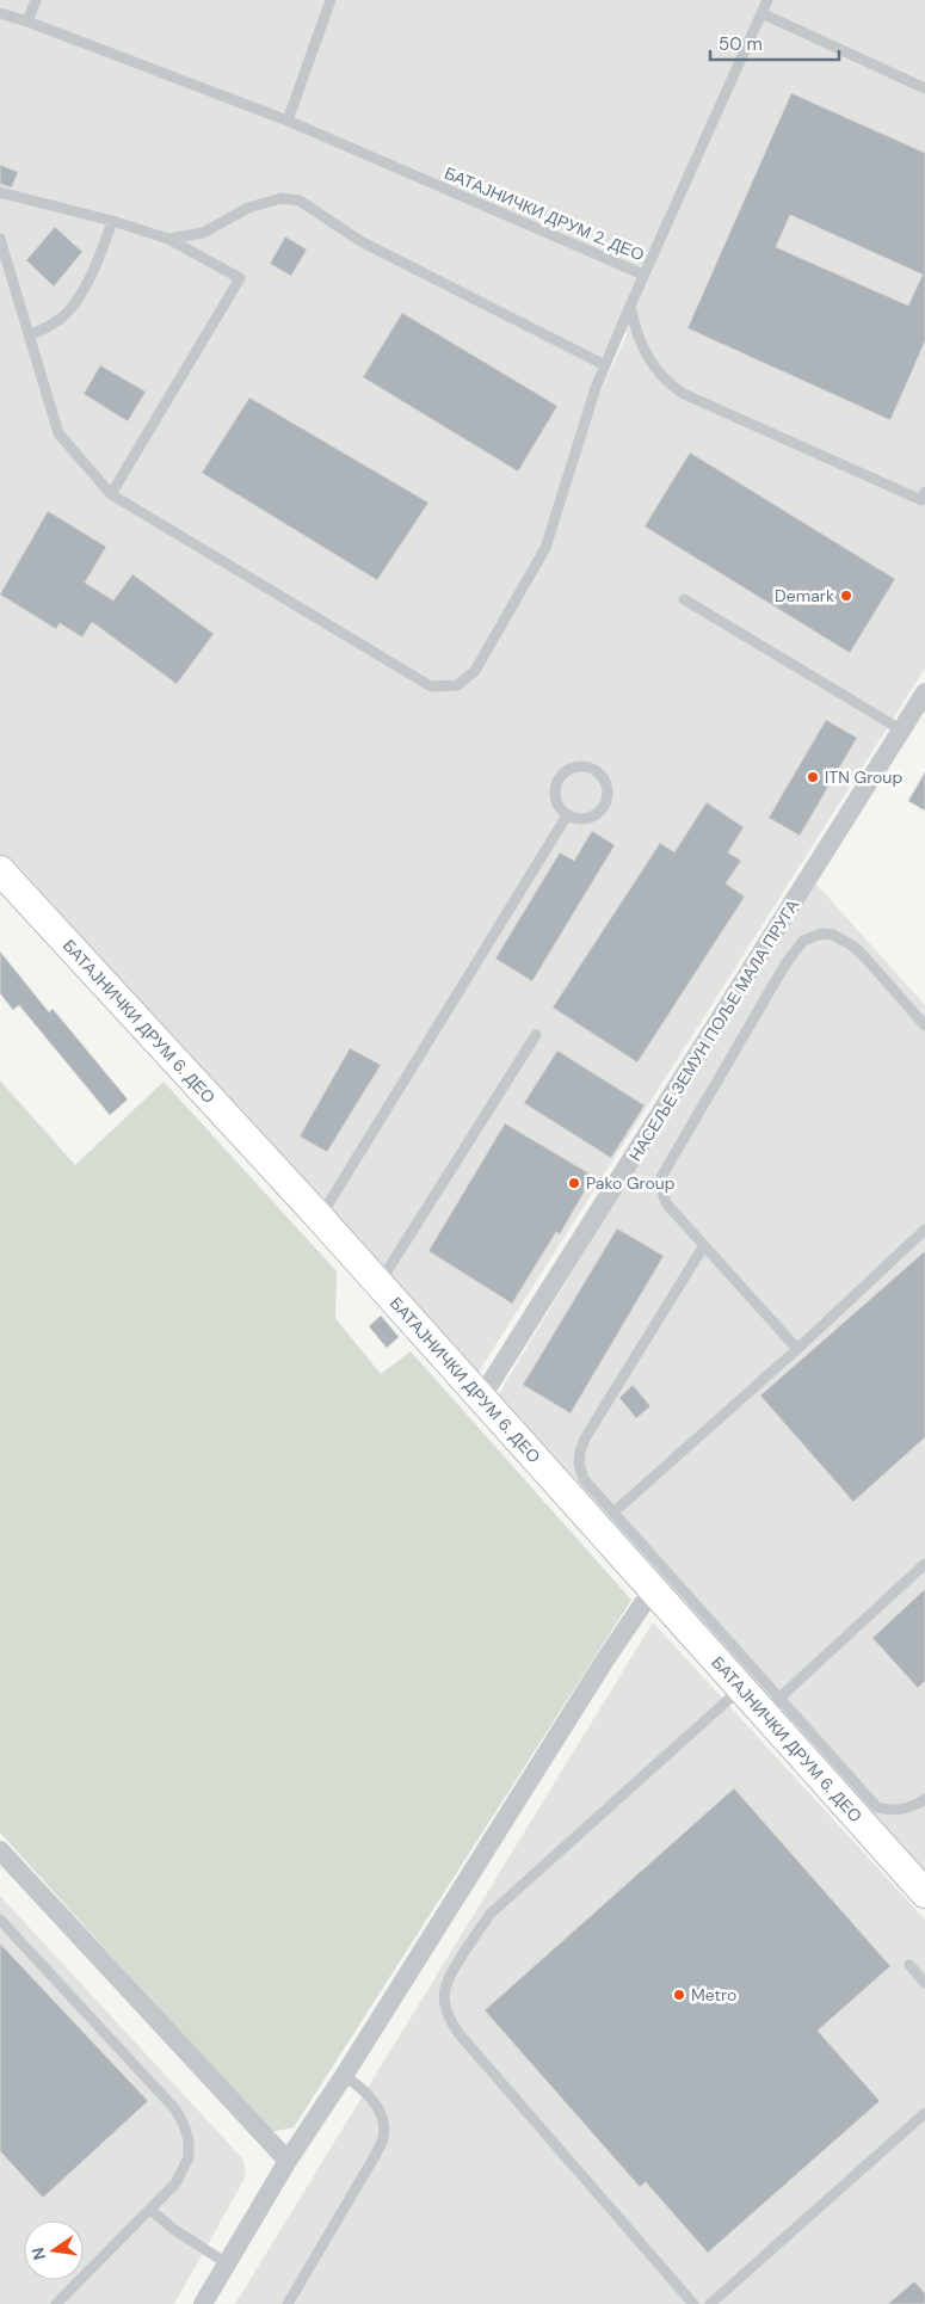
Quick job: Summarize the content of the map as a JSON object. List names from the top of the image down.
{
  "streets": {
    "street": ["БАТАЈНИЧКИ ДРУМ 6. ДЕО", "НАСЕЉЕ ЗЕМУН ПОЉЕ МАЛА ПРУГА"],
    "lane": ["БАТАЈНИЧКИ ДРУМ 2. ДЕО"]
  },
  "crossings": [
    ["БАТАЈНИЧКИ ДРУМ 6. ДЕО", "НАСЕЉЕ ЗЕМУН ПОЉЕ МАЛА ПРУГА"]
  ],
  "places": [
    "Demark",
    "ITN Group",
    "Pako Group",
    "Metro"
  ],
  "scale_bar": "50 m",
  "north": "left"
}
